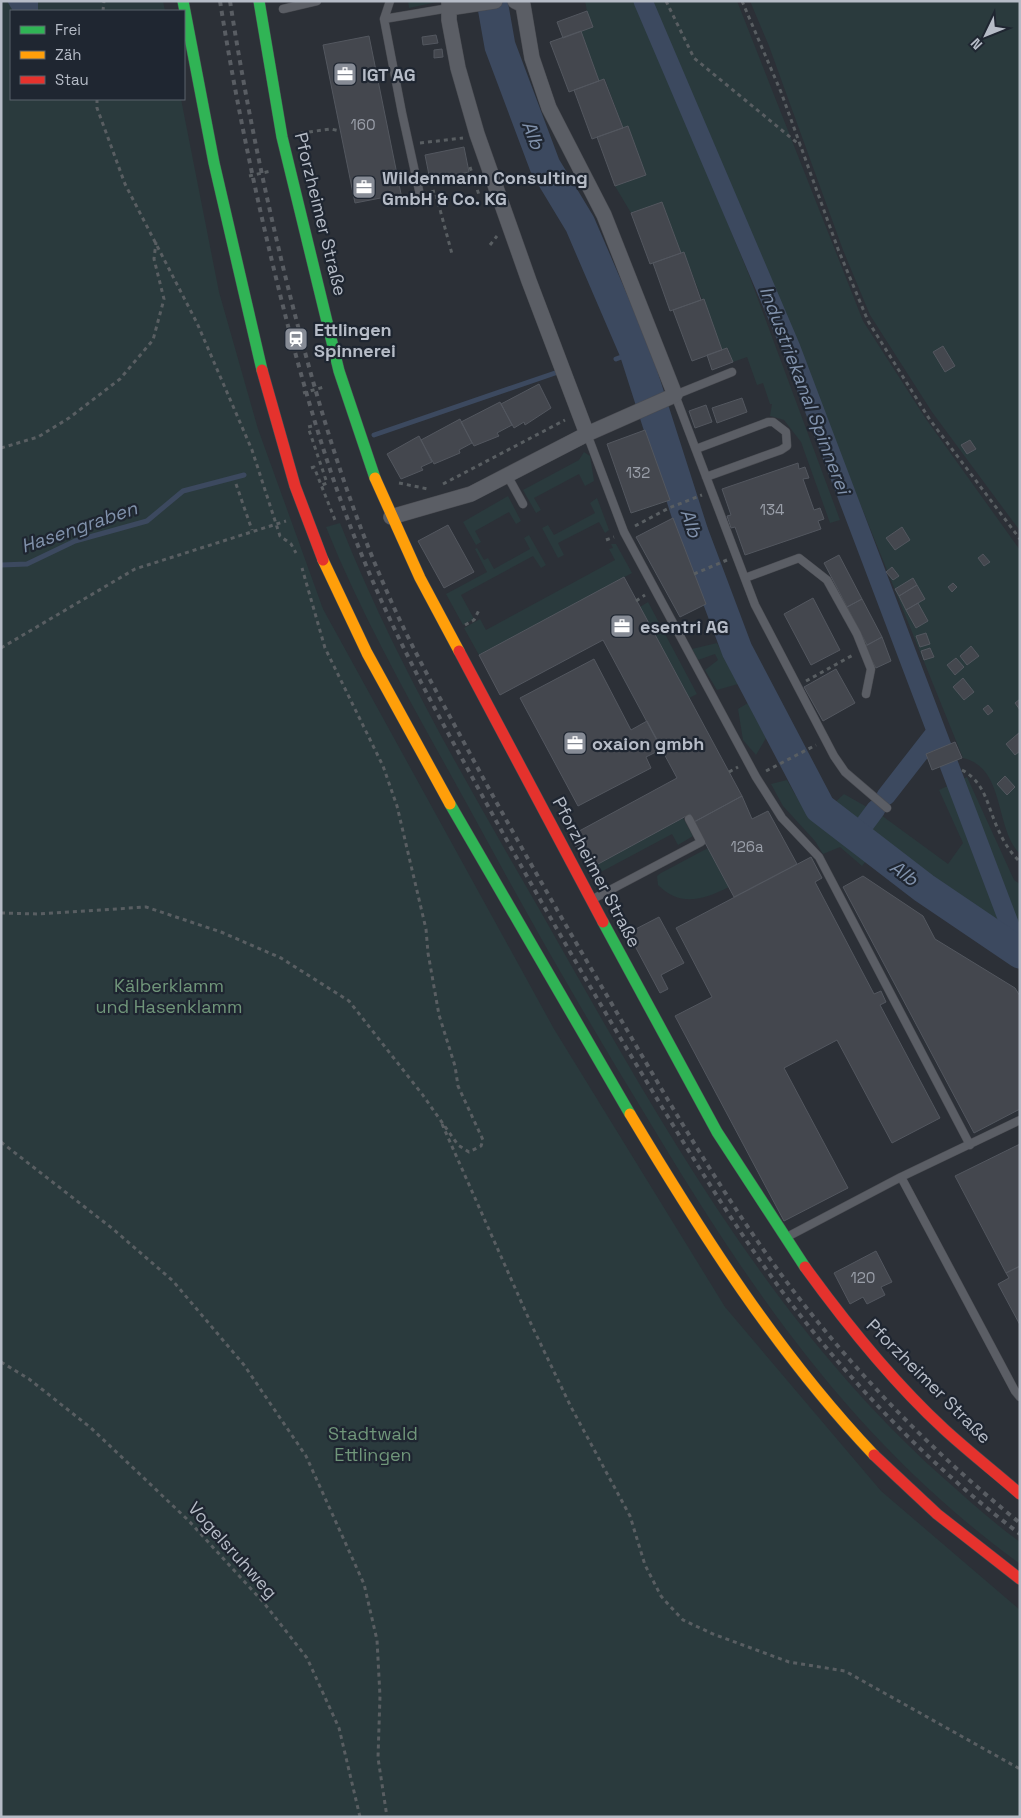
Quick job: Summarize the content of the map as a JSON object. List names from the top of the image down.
{
  "streets": {
    "main road": ["Pforzheimer Straße"],
    "path": ["Vogelsruhweg"]
  },
  "water": ["Alb", "Industriekanal Spinnerei", "Hasengraben"],
  "parks": ["Kälberklamm und Hasenklamm", "Stadtwald Ettlingen"],
  "places": {
    "office": [
      "IGT AG",
      "Wildenmann Consulting GmbH & Co. KG",
      "esentri AG",
      "oxaion gmbh"
    ],
    "station": ["Ettlingen Spinnerei"]
  },
  "house_numbers": [
    "160",
    "132",
    "134",
    "126a",
    "120"
  ],
  "legend": ["Frei", "Zäh", "Stau"],
  "north": "bottom left"
}
